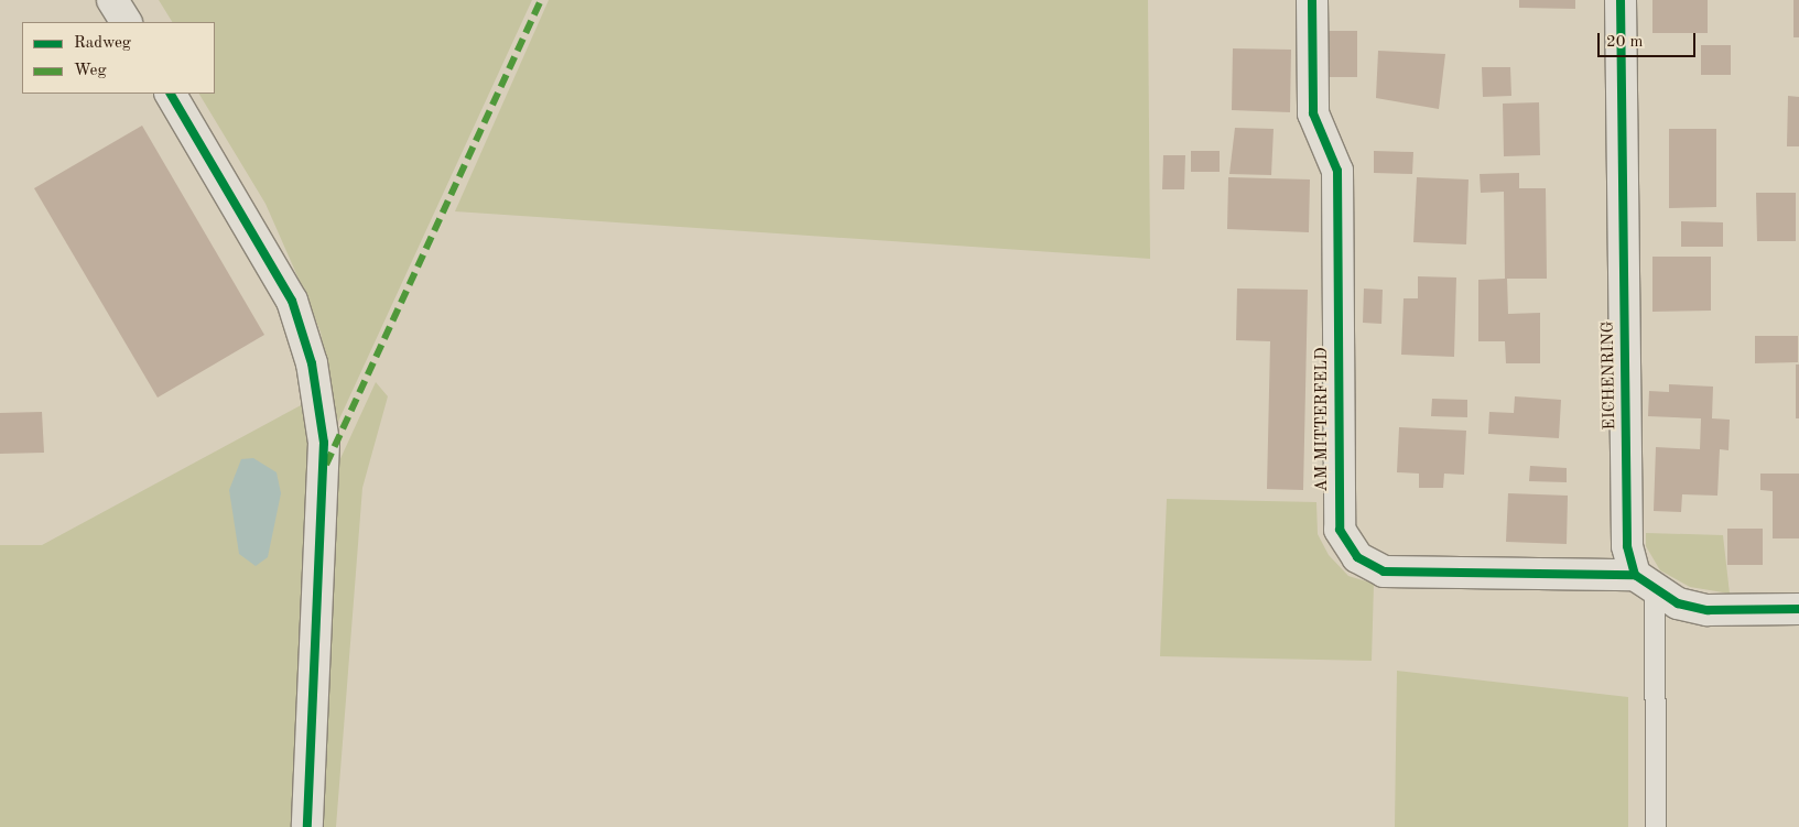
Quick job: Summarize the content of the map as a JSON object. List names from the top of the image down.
{
  "streets": {
    "street": ["EICHENRING", "AM MITTERFELD"]
  },
  "crossings": [
    ["EICHENRING", "AM MITTERFELD"]
  ],
  "legend": ["Radweg", "Weg"],
  "scale_bar": "20 m"
}
